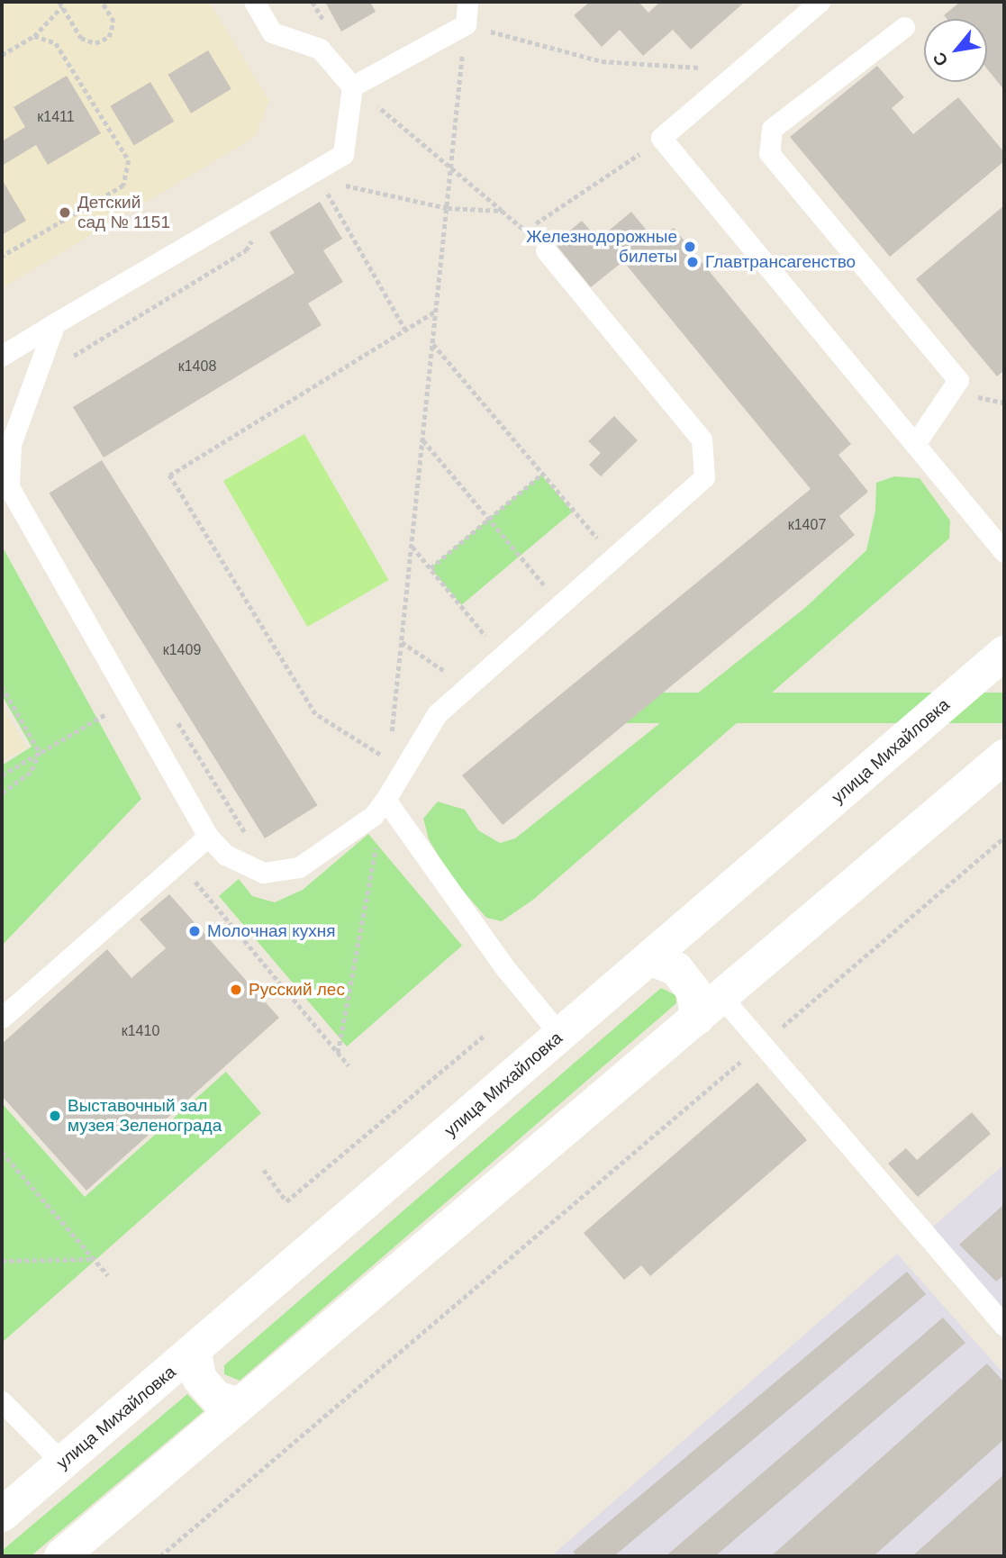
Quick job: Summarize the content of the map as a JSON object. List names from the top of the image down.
{
  "streets": {
    "main road": ["улица Михайловка"]
  },
  "places": [
    "Детский сад № 1151",
    "Железнодорожные билеты",
    "Главтрансагенство",
    "Молочная кухня",
    "Русский лес",
    "Выставочный зал музея Зеленограда"
  ],
  "house_numbers": [
    "к1411",
    "к1408",
    "к1407",
    "к1409",
    "к1410"
  ],
  "north": "bottom left"
}
